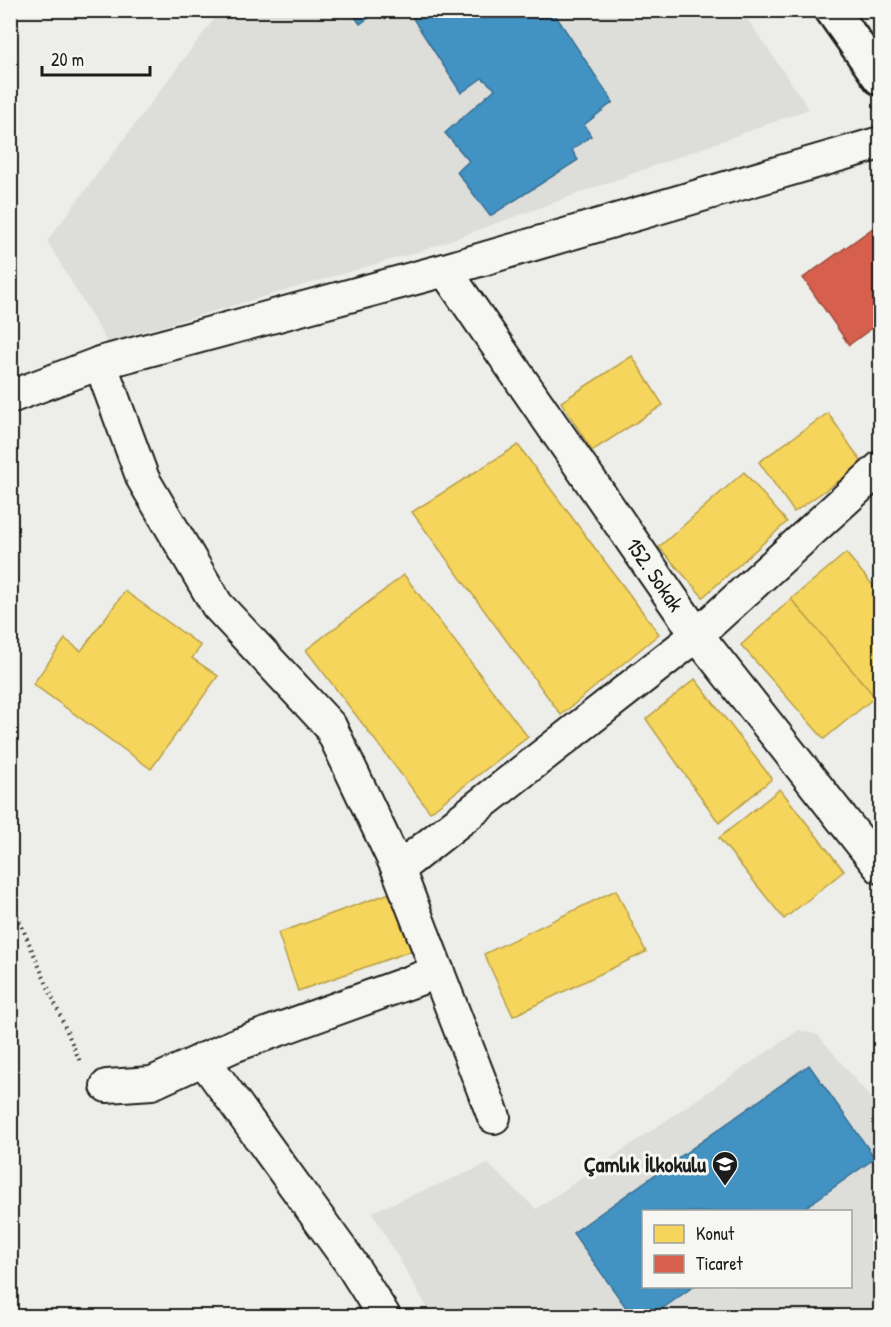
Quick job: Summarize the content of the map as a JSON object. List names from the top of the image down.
{
  "streets": {
    "street": ["152. Sokak"]
  },
  "places": {
    "school or university": ["Çamlık İlkokulu"]
  },
  "legend": ["Konut", "Ticaret"],
  "scale_bar": "20 m"
}
